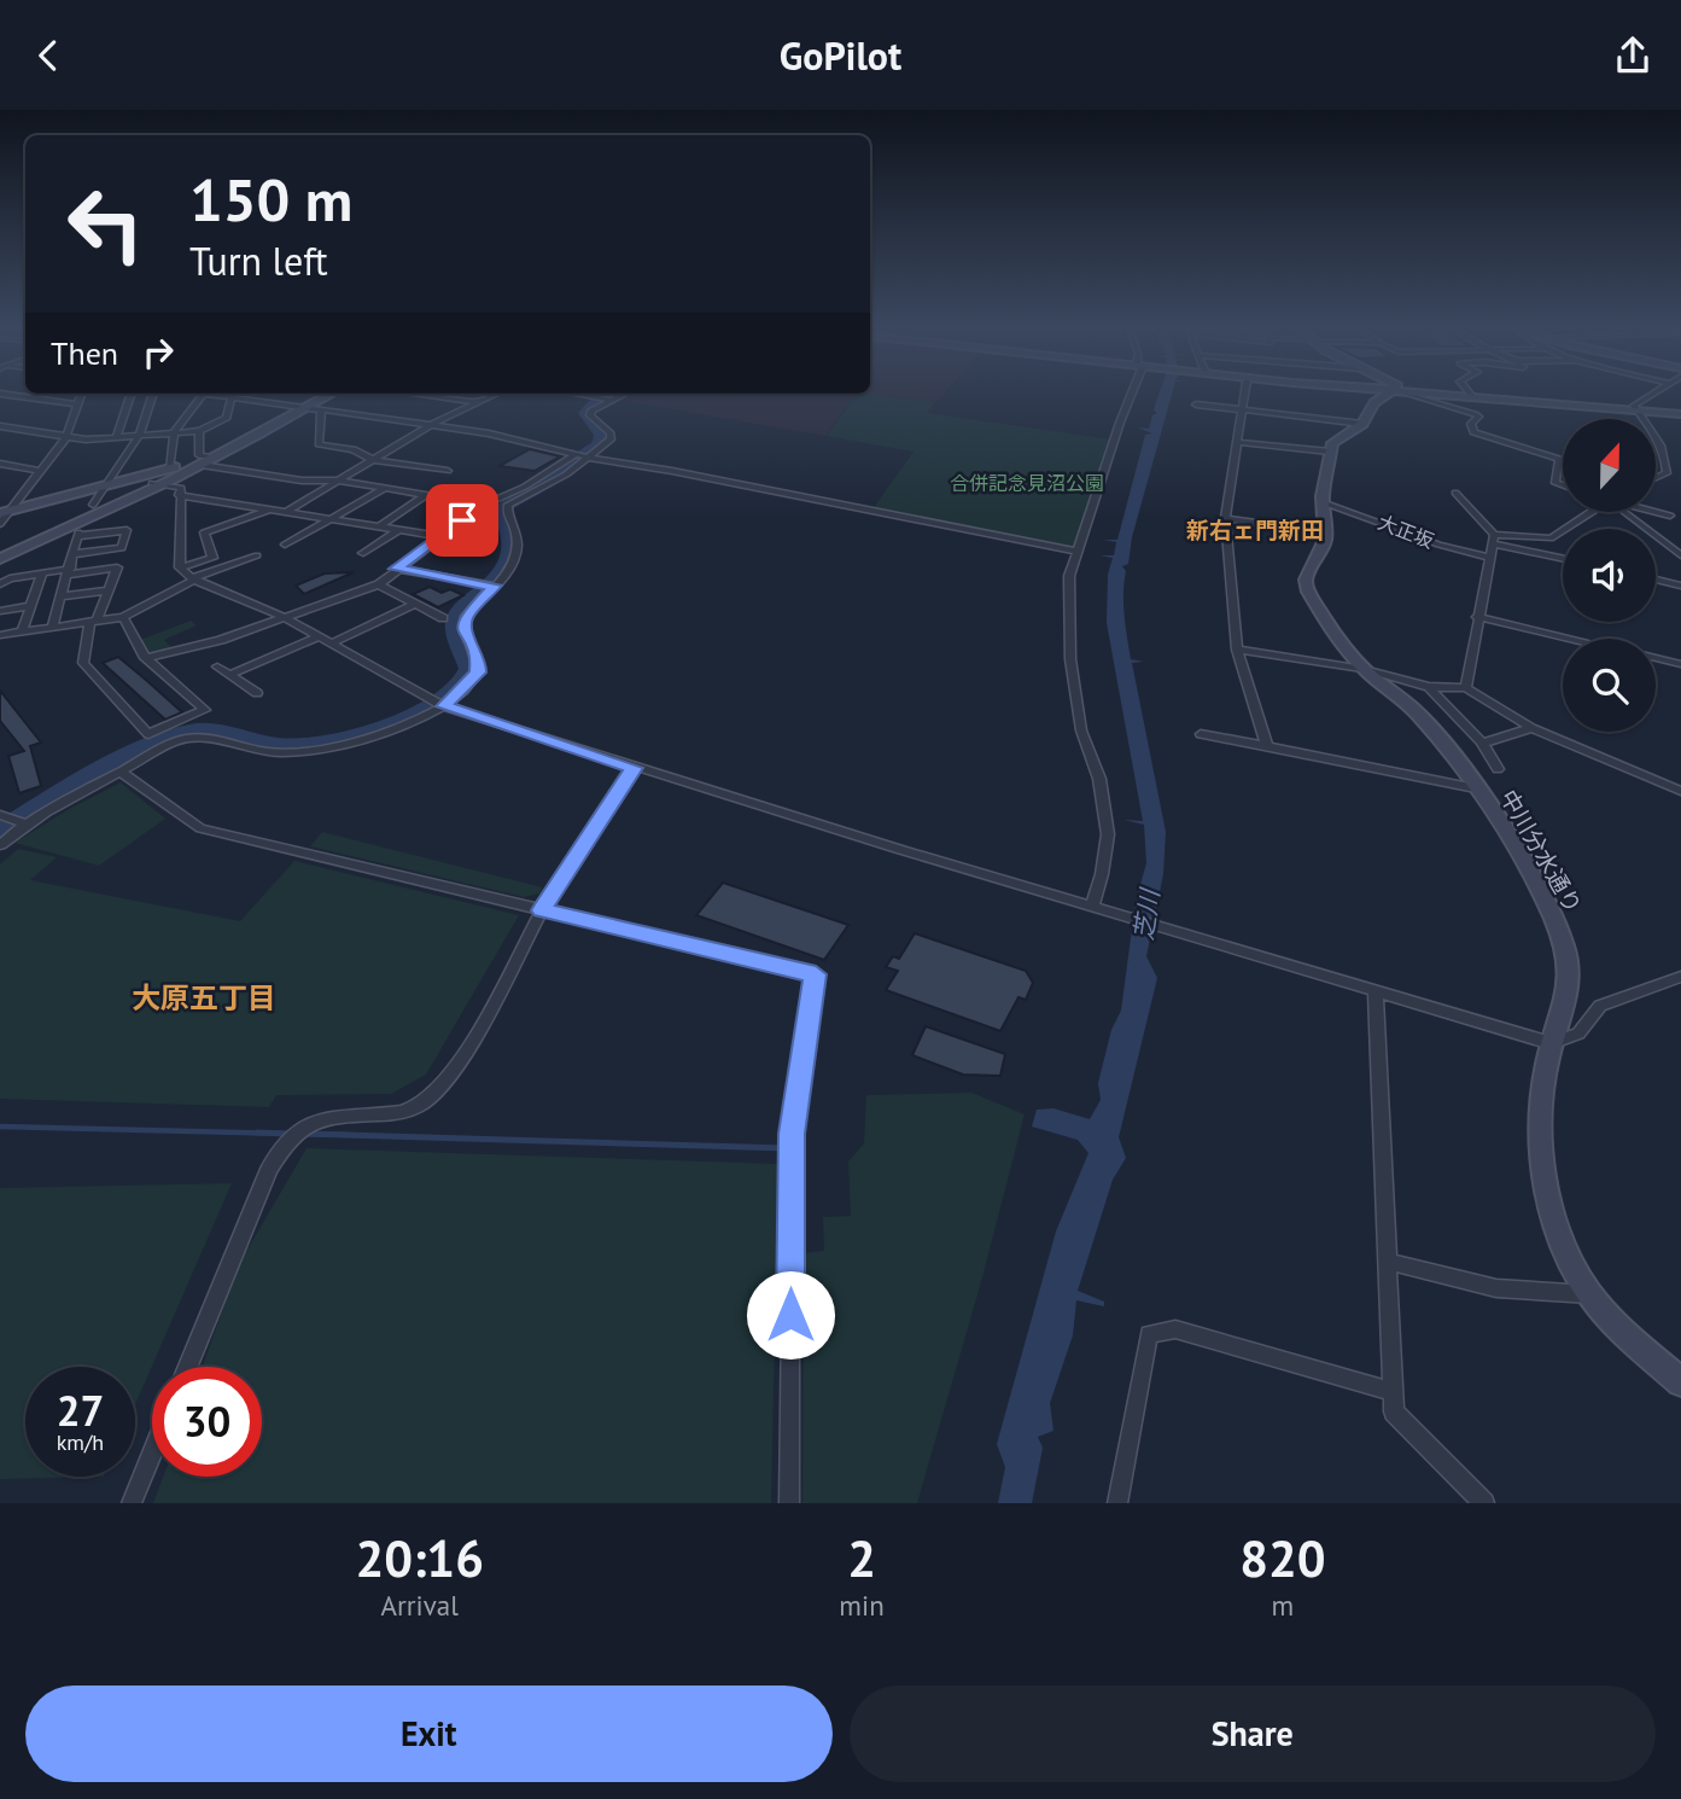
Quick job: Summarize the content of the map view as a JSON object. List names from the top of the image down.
{
  "streets": {
    "street": ["大正坂", "中川分水通り"]
  },
  "crossings": [
    ["大正坂", "中川分水通り"]
  ],
  "districts": ["新右ェ門新田", "大原五丁目"],
  "water": ["芝川"],
  "parks": ["合併記念見沼公園"],
  "north": "top",
  "page": {
    "header": "GoPilot",
    "turn": ["150 m", "Turn left"],
    "then": "Then",
    "speed": "27 km/h",
    "limit": "30",
    "eta": [
      "20:16",
      "Arrival",
      "2",
      "min",
      "820",
      "m"
    ],
    "buttons": ["Exit", "Share"]
  }
}
